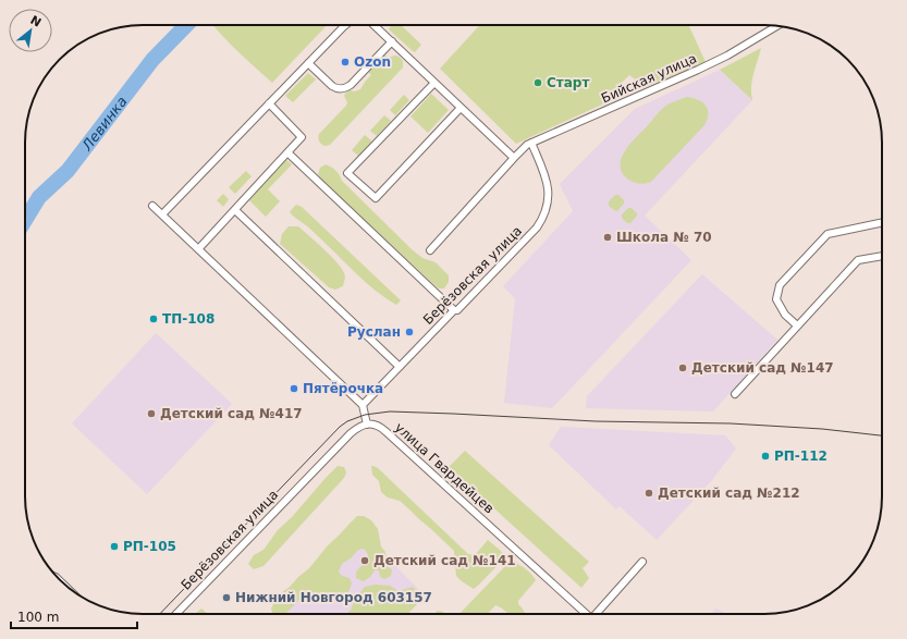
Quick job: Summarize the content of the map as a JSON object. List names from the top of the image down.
{
  "streets": {
    "street": ["Бийская улица", "Берёзовская улица", "улица Гвардейцев"]
  },
  "crossings": [
    ["Бийская улица", "Берёзовская улица"],
    ["Берёзовская улица", "улица Гвардейцев"]
  ],
  "water": ["Левинка"],
  "places": [
    "Ozon",
    "Старт",
    "Школа № 70",
    "ТП-108",
    "Руслан",
    "Детский сад №147",
    "Пятёрочка",
    "Детский сад №417",
    "РП-112",
    "Детский сад №212",
    "РП-105",
    "Детский сад №141",
    "Нижний Новгород 603157"
  ],
  "scale_bar": "100 m",
  "north": "top right"
}
